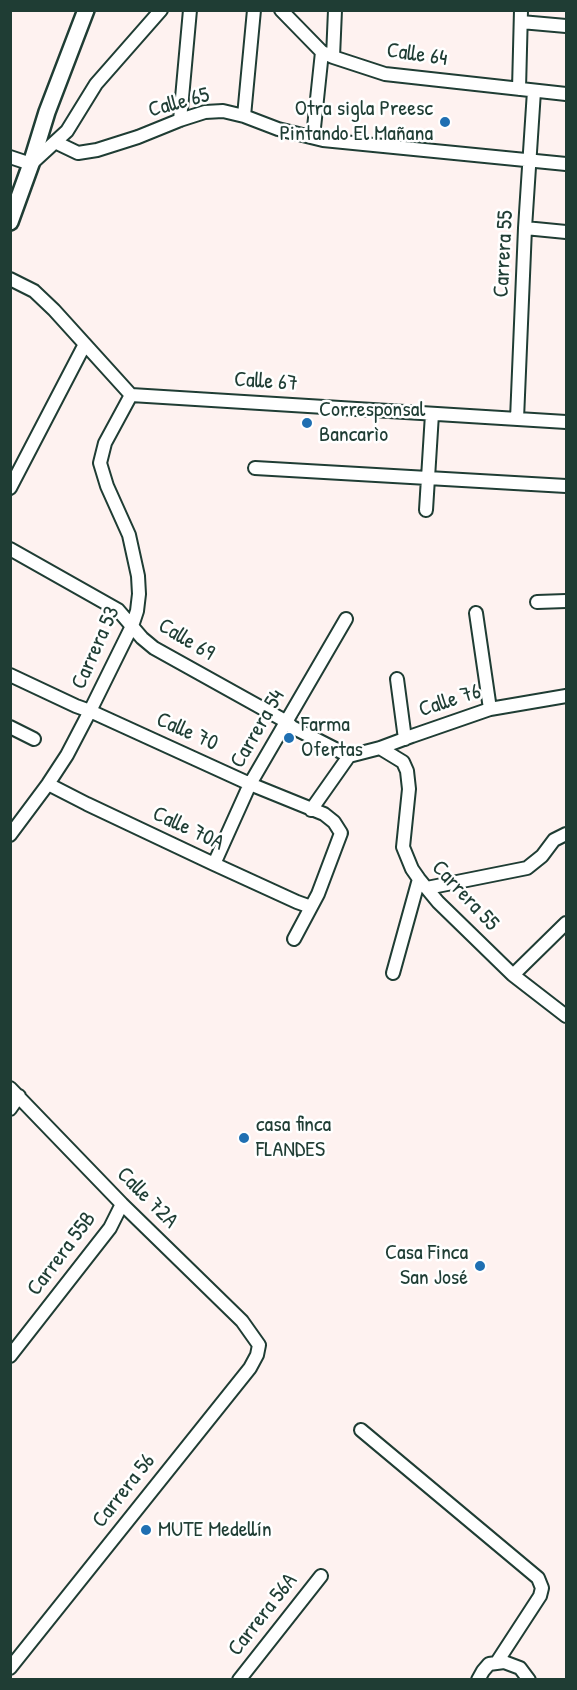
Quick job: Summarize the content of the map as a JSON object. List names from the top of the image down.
{
  "streets": {
    "street": [
      "Calle 64",
      "Calle 65",
      "Carrera 55",
      "Calle 67",
      "Calle 69",
      "Carrera 53",
      "Calle 76",
      "Carrera 54",
      "Calle 70",
      "Calle 70A",
      "Calle 72A",
      "Carrera 55B",
      "Carrera 56",
      "Carrera 56A"
    ]
  },
  "crossings": [
    ["Calle 64", "Carrera 55"],
    ["Calle 65", "Carrera 55"],
    ["Carrera 55", "Calle 67"],
    ["Carrera 55", "Calle 76"],
    ["Calle 67", "Carrera 53"],
    ["Calle 69", "Carrera 53"],
    ["Calle 69", "Calle 76"],
    ["Calle 69", "Carrera 54"],
    ["Carrera 53", "Calle 70"],
    ["Carrera 53", "Calle 70A"],
    ["Carrera 54", "Calle 70"],
    ["Carrera 54", "Calle 70A"],
    ["Calle 70", "Calle 70A"],
    ["Calle 72A", "Carrera 55B"],
    ["Calle 72A", "Carrera 56"]
  ],
  "places": [
    "Otra sigla Preesc Pintando El Mañana",
    "Corresponsal Bancarìo",
    "Farma Ofertas",
    "casa finca FLANDES",
    "Casa Finca San José",
    "MUTE Medellín"
  ]
}
